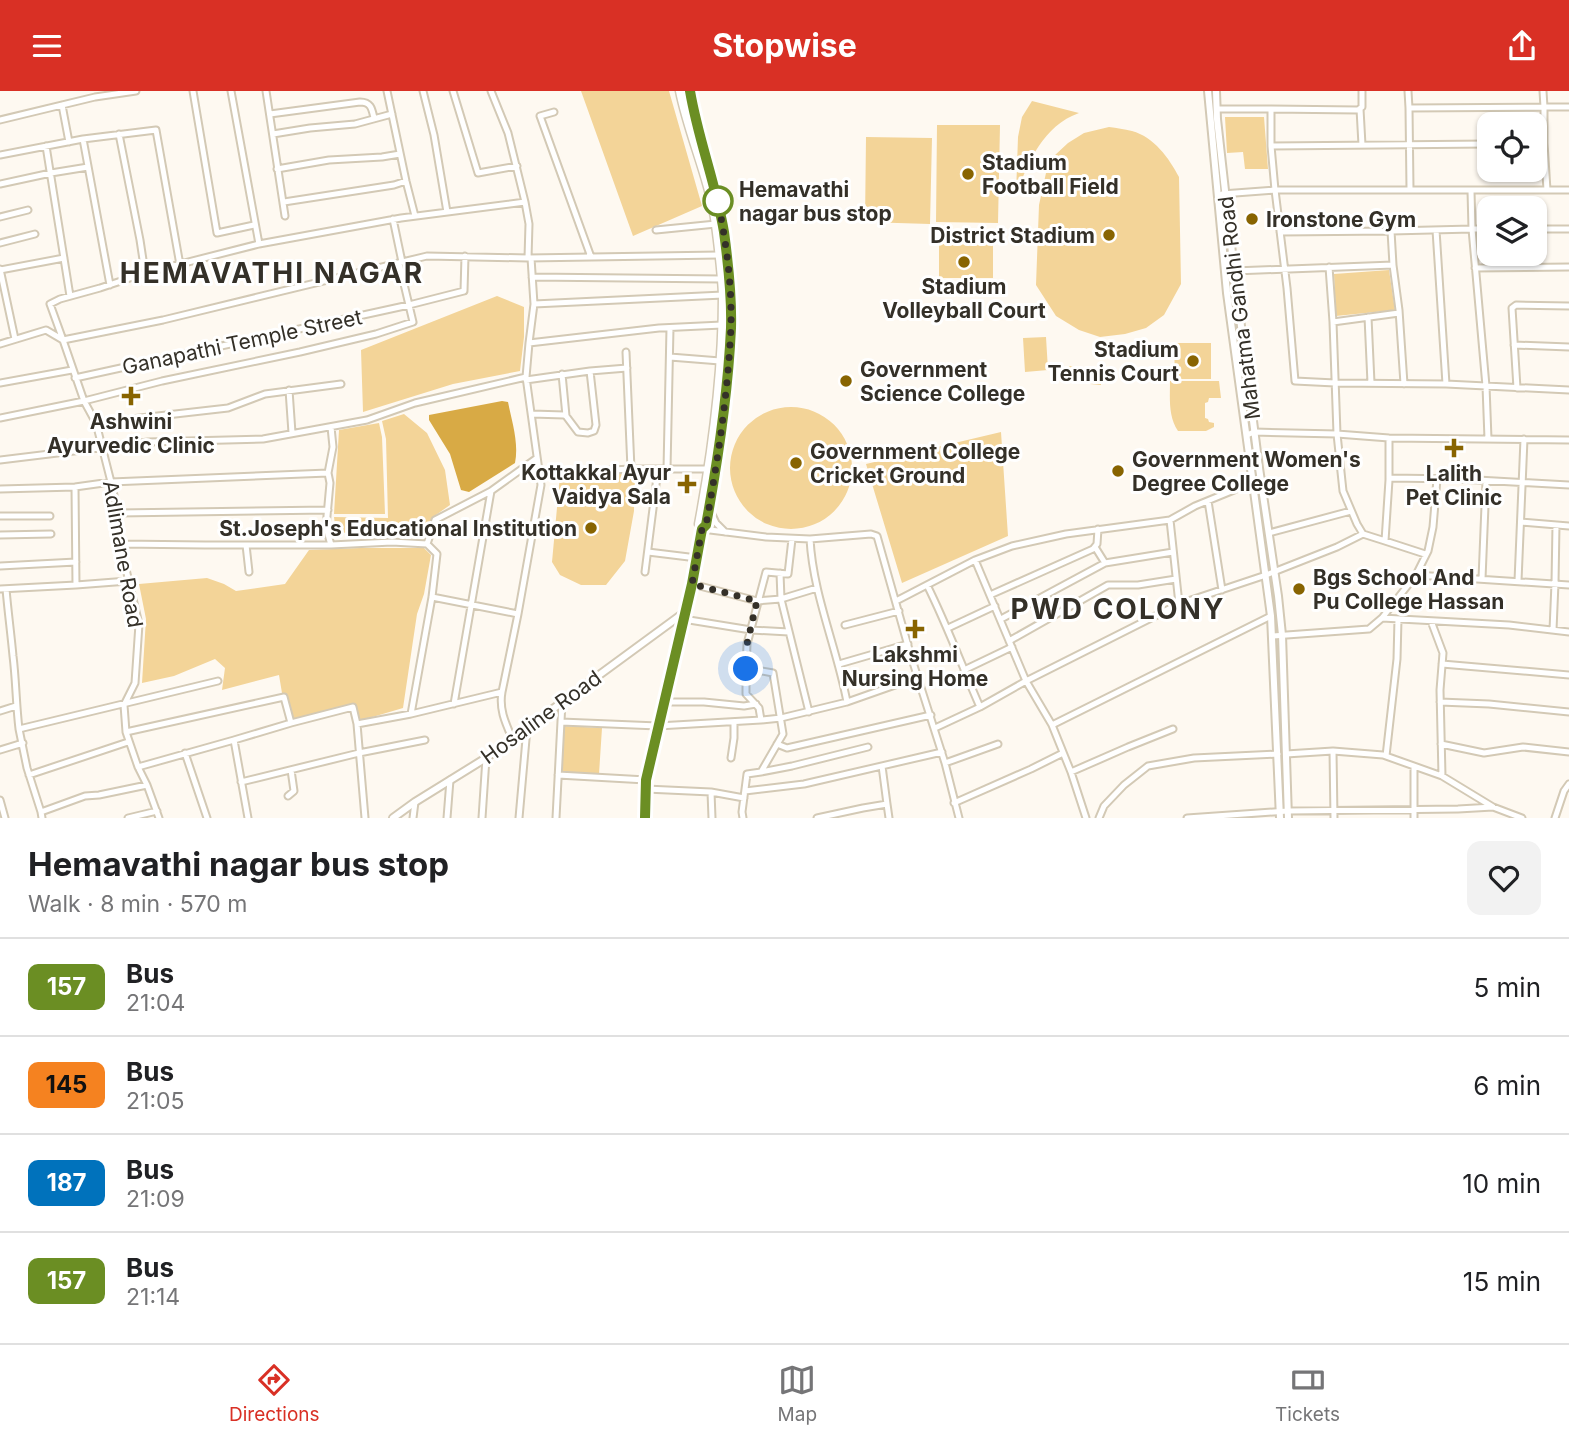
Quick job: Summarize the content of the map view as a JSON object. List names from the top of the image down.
{
  "streets": {
    "street": [
      "Mahatma Gandhi Road",
      "Ganapathi Temple Street",
      "Adlimane Road",
      "Hosaline Road"
    ]
  },
  "crossings": [
    ["Ganapathi Temple Street", "Adlimane Road"]
  ],
  "districts": ["HEMAVATHI NAGAR", "PWD COLONY"],
  "places": {
    "other": [
      "Stadium Football Field",
      "Hemavathi nagar bus stop",
      "Ironstone Gym",
      "District Stadium",
      "Stadium Volleyball Court",
      "Stadium Tennis Court",
      "Government Science College",
      "Government College Cricket Ground",
      "Government Women's Degree College",
      "St.Joseph's Educational Institution",
      "Bgs School And Pu College Hassan"
    ],
    "health": [
      "Ashwini Ayurvedic Clinic",
      "Lalith Pet Clinic",
      "Kottakkal Ayur Vaidya Sala",
      "Lakshmi Nursing Home"
    ]
  },
  "lines": ["bus line 157"],
  "page": {
    "header": "Stopwise",
    "heading": ["Hemavathi nagar bus stop", "Walk · 8 min · 570 m"],
    "list": [
      {
        "mark": "157",
        "name": "Bus",
        "note": "21:04",
        "value": "5 min"
      },
      {
        "mark": "145",
        "name": "Bus",
        "note": "21:05",
        "value": "6 min"
      },
      {
        "mark": "187",
        "name": "Bus",
        "note": "21:09",
        "value": "10 min"
      },
      {
        "mark": "157",
        "name": "Bus",
        "note": "21:14",
        "value": "15 min"
      }
    ],
    "tabs": ["Directions", "Map", "Tickets"]
  }
}
